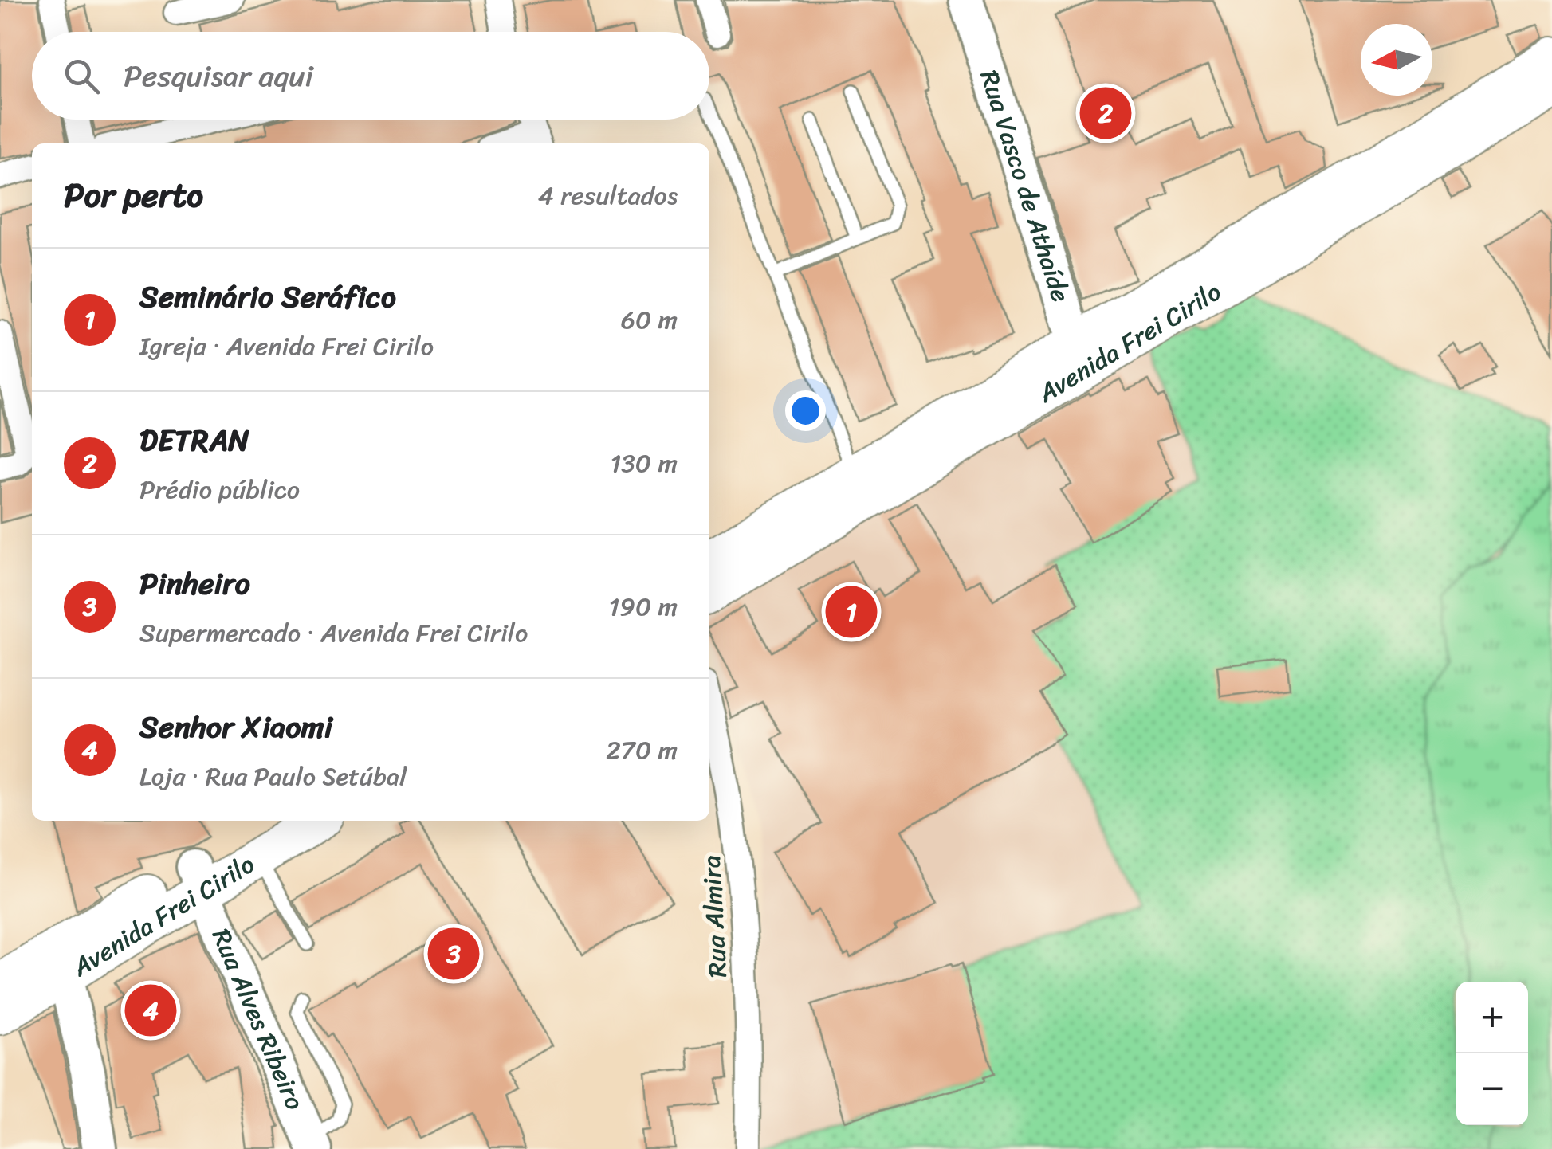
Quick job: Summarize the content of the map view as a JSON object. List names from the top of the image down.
{
  "streets": {
    "main road": ["Avenida Frei Cirilo"],
    "street": ["Rua Vasco de Athaíde", "Rua Almira", "Rua Alves Ribeiro"]
  },
  "crossings": [
    ["Rua Vasco de Athaíde", "Avenida Frei Cirilo"],
    ["Avenida Frei Cirilo", "Rua Alves Ribeiro"]
  ],
  "north": "left",
  "page": {
    "search": "Pesquisar aqui",
    "pins": [
      "2",
      "1",
      "3",
      "4"
    ],
    "heading": ["Por perto", "4 resultados"],
    "list": [
      {
        "mark": "1",
        "name": "Seminário Seráfico",
        "note": "Igreja · Avenida Frei Cirilo",
        "value": "60 m"
      },
      {
        "mark": "2",
        "name": "DETRAN",
        "note": "Prédio público",
        "value": "130 m"
      },
      {
        "mark": "3",
        "name": "Pinheiro",
        "note": "Supermercado · Avenida Frei Cirilo",
        "value": "190 m"
      },
      {
        "mark": "4",
        "name": "Senhor Xiaomi",
        "note": "Loja · Rua Paulo Setúbal",
        "value": "270 m"
      }
    ],
    "map_buttons": ["+", "−"]
  }
}
